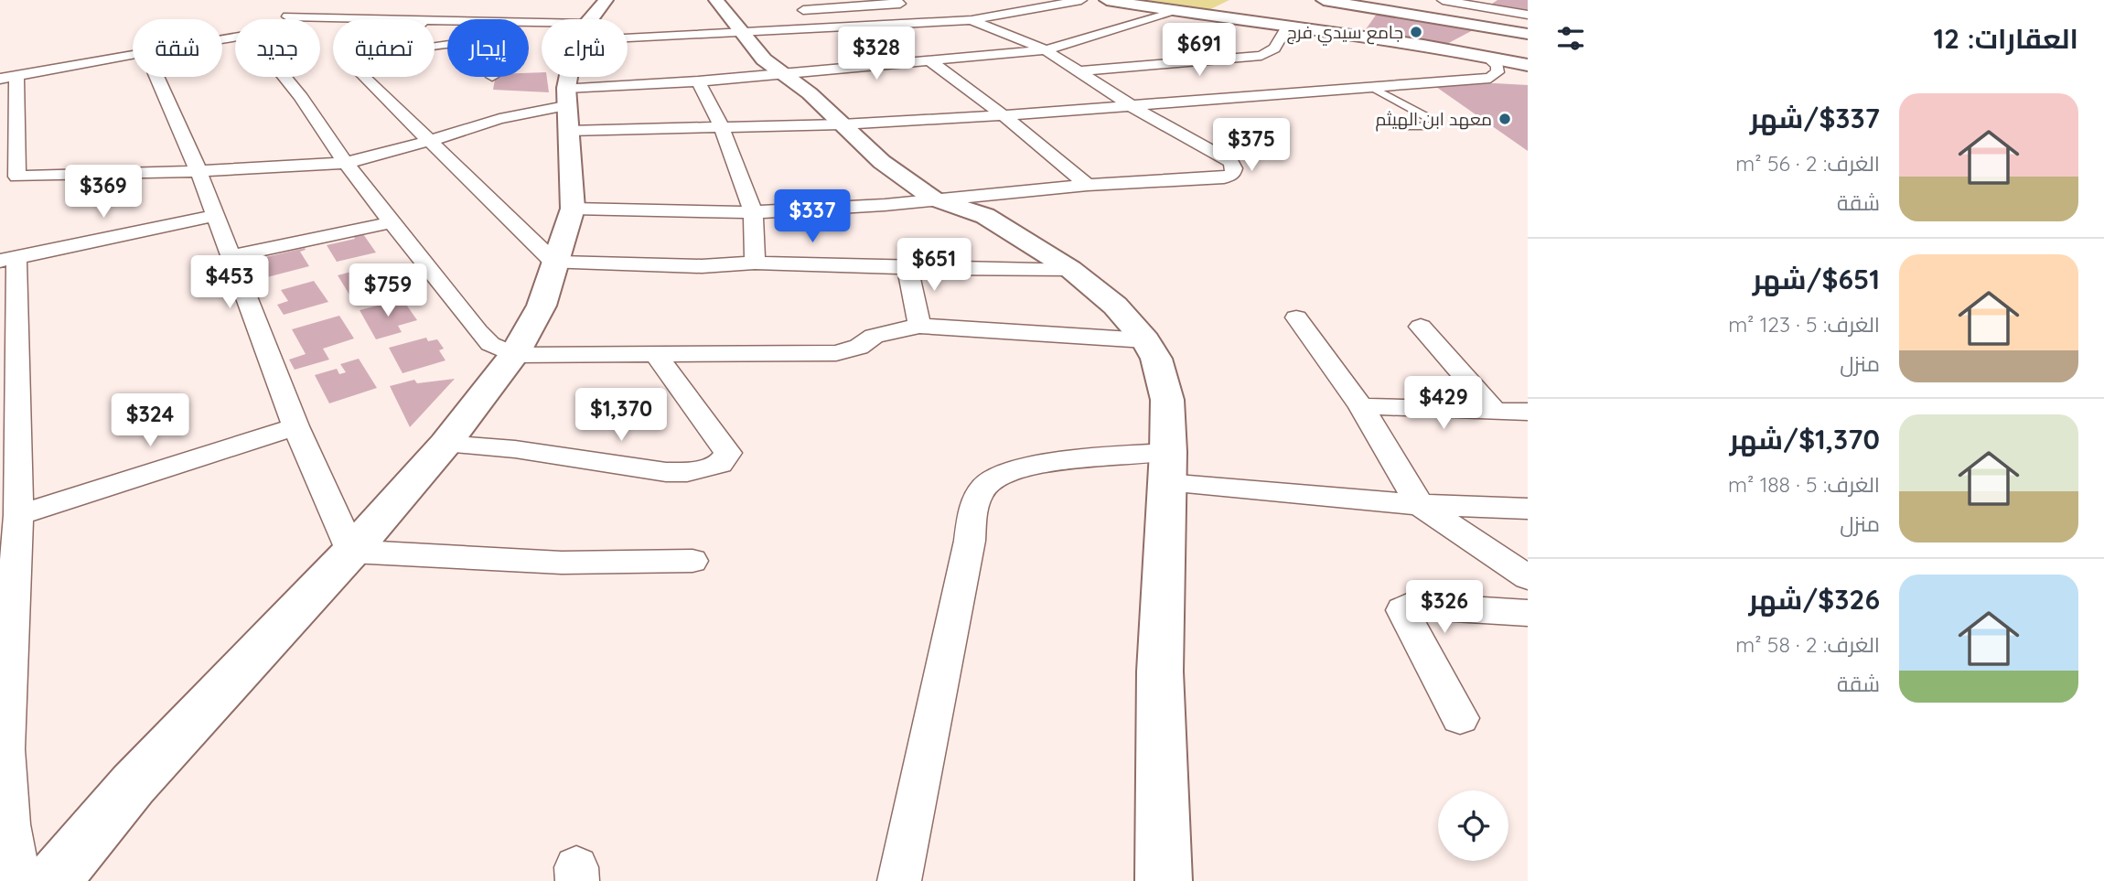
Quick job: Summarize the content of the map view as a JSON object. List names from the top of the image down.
{
  "places": ["جامع سيدي فرج", "معهد ابن الهيثم"],
  "page": {
    "heading": "العقارات: 12",
    "chip": [
      "شراء",
      "إيجار",
      "تصفية",
      "جديد",
      "شقة"
    ],
    "price": [
      "$691",
      "$328",
      "$375",
      "$369",
      "$337",
      "$651",
      "$453",
      "$759",
      "$429",
      "$1,370",
      "$324",
      "$326"
    ],
    "list": [
      {
        "name": "$337/شهر",
        "note": "الغرف: 2 · 56 m² · شقة"
      },
      {
        "name": "$651/شهر",
        "note": "الغرف: 5 · 123 m² · منزل"
      },
      {
        "name": "$1,370/شهر",
        "note": "الغرف: 5 · 188 m² · منزل"
      },
      {
        "name": "$326/شهر",
        "note": "الغرف: 2 · 58 m² · شقة"
      }
    ]
  }
}
